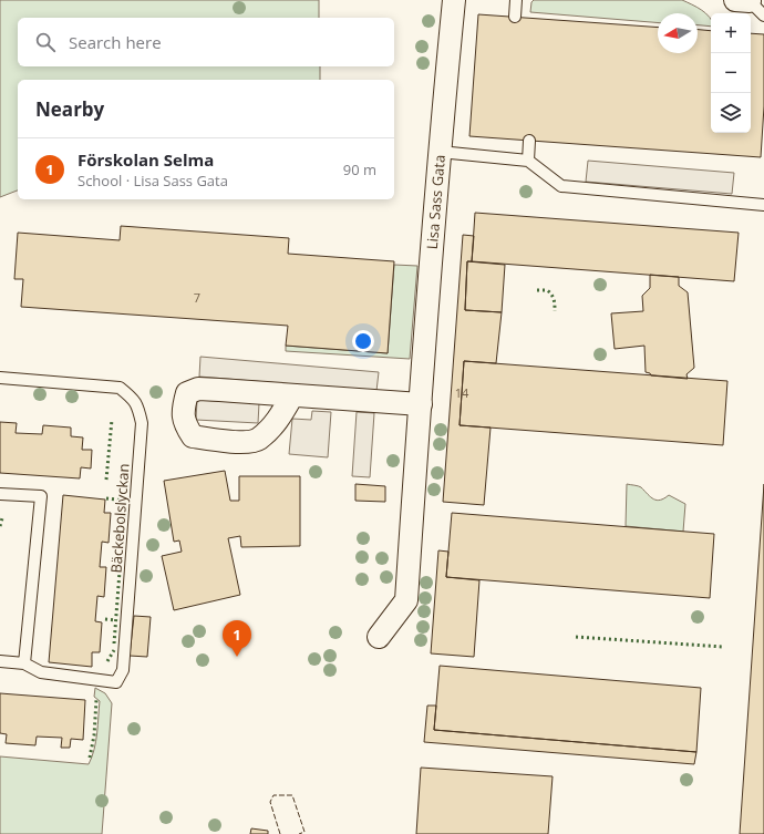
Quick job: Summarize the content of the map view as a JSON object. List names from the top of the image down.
{
  "streets": {
    "street": ["Lisa Sass Gata"],
    "lane": ["Bäckebolslyckan"]
  },
  "house_numbers": ["7", "14"],
  "north": "left",
  "page": {
    "map_buttons": ["+", "−"],
    "search": "Search here",
    "heading": "Nearby",
    "list": [
      {
        "mark": "1",
        "name": "Förskolan Selma",
        "note": "School · Lisa Sass Gata",
        "value": "90 m"
      }
    ],
    "pins": "1"
  }
}
